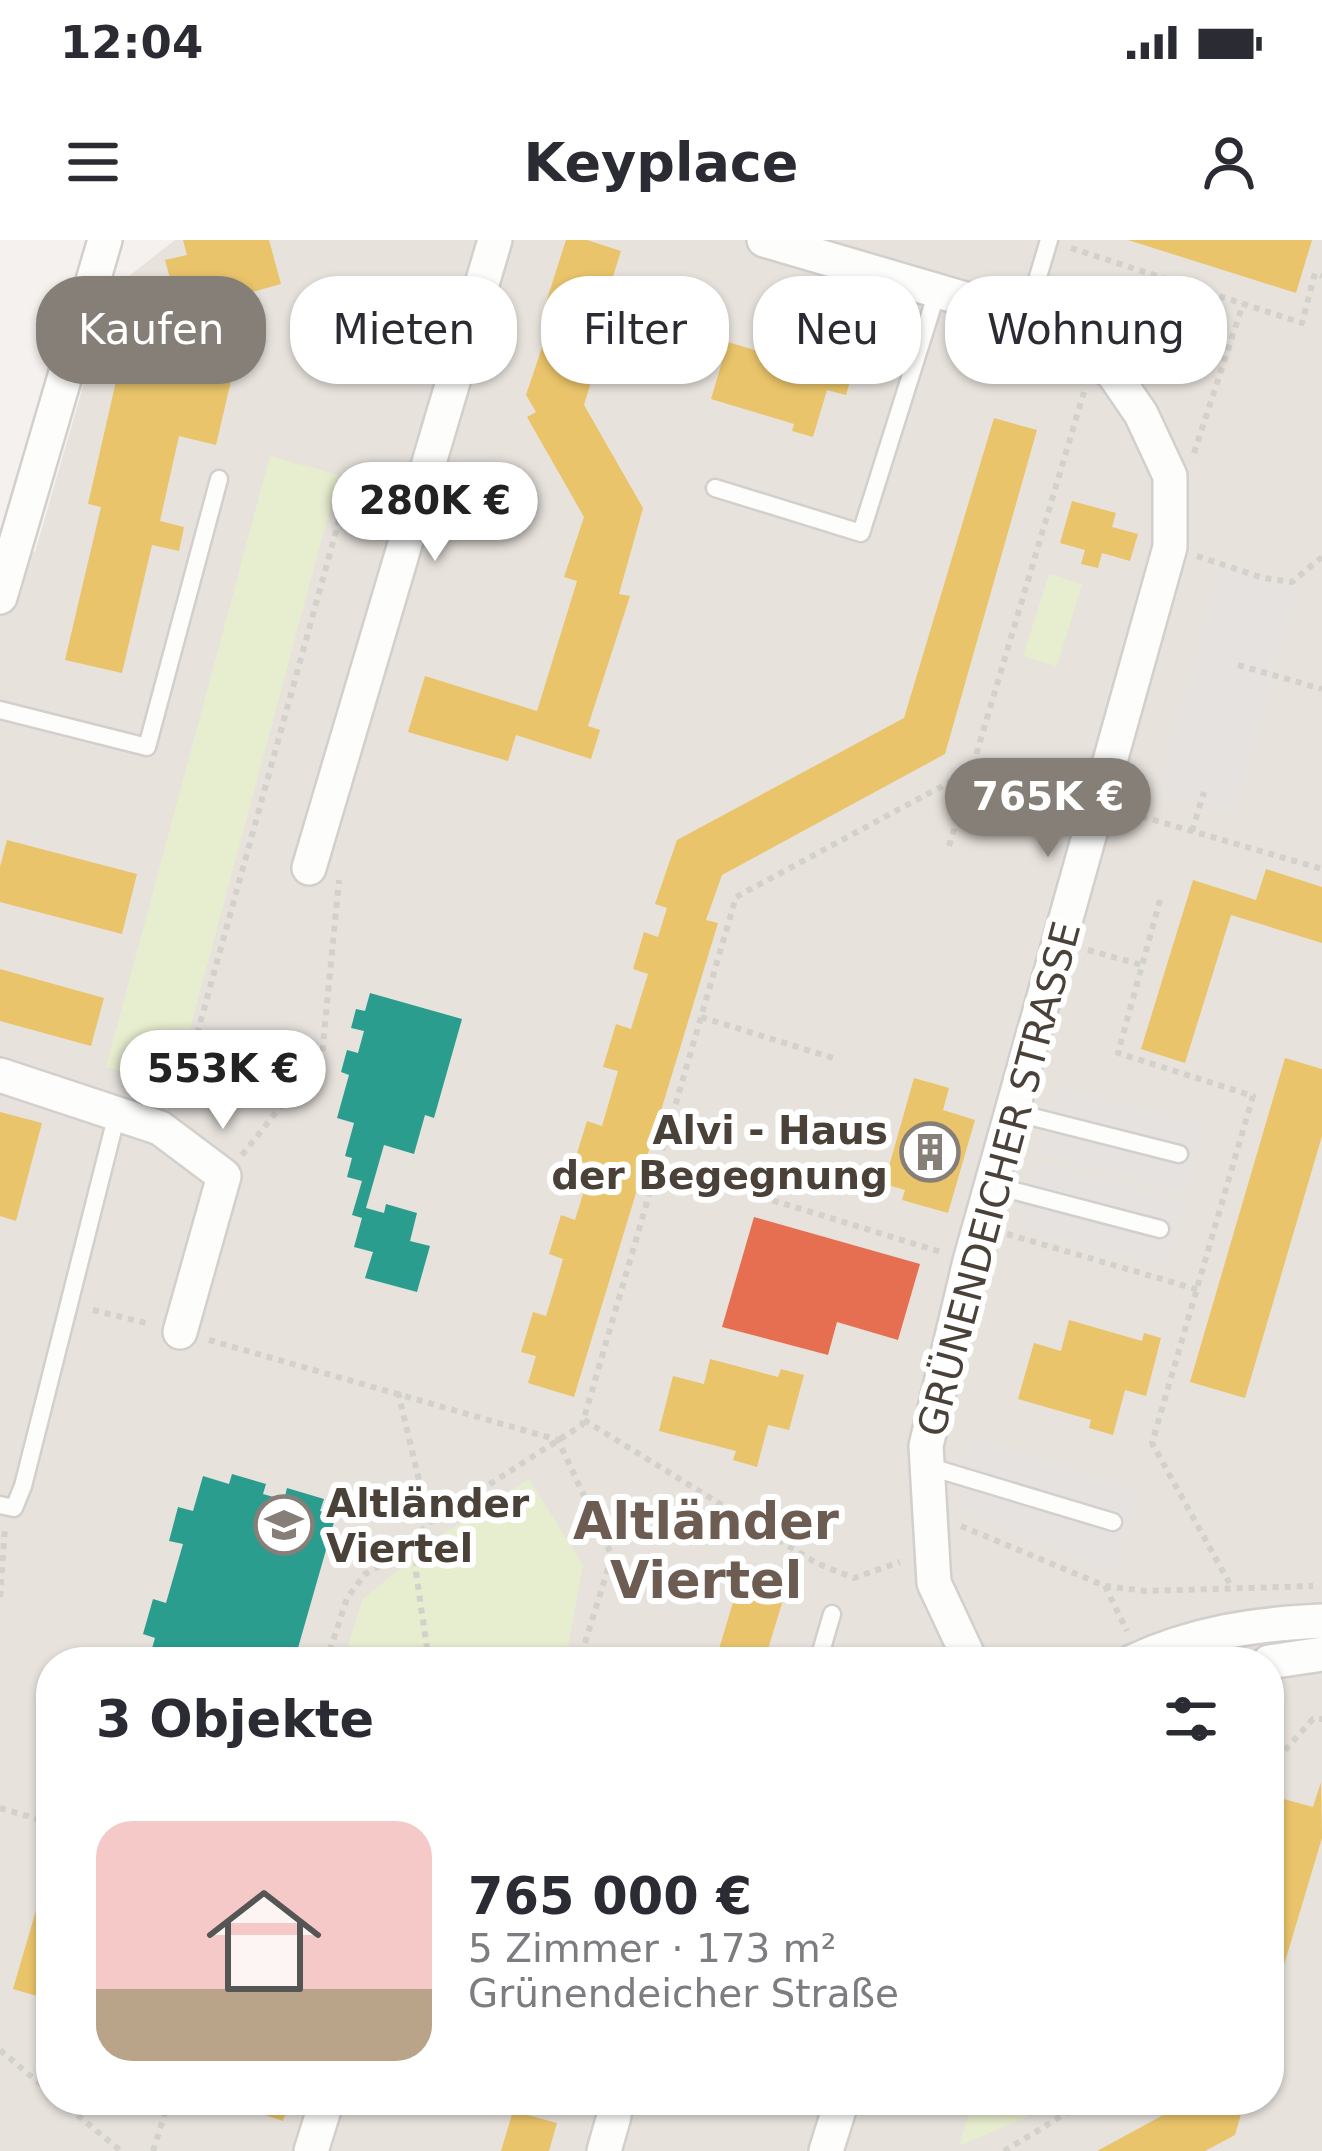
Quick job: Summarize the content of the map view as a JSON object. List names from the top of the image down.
{
  "streets": {
    "street": ["GRÜNENDEICHER STRASSE"]
  },
  "districts": ["Altländer Viertel"],
  "places": {
    "building": ["Alvi - Haus der Begegnung"],
    "school or university": ["Altländer Viertel"]
  },
  "page": {
    "status": "12:04",
    "header": "Keyplace",
    "chip": [
      "Kaufen",
      "Mieten",
      "Filter",
      "Neu",
      "Wohnung"
    ],
    "price": ["280K €", "765K €", "553K €"],
    "heading": "3 Objekte",
    "list": [
      {
        "name": "765 000 €",
        "note": "5 Zimmer · 173 m² · Grünendeicher Straße"
      }
    ]
  }
}
